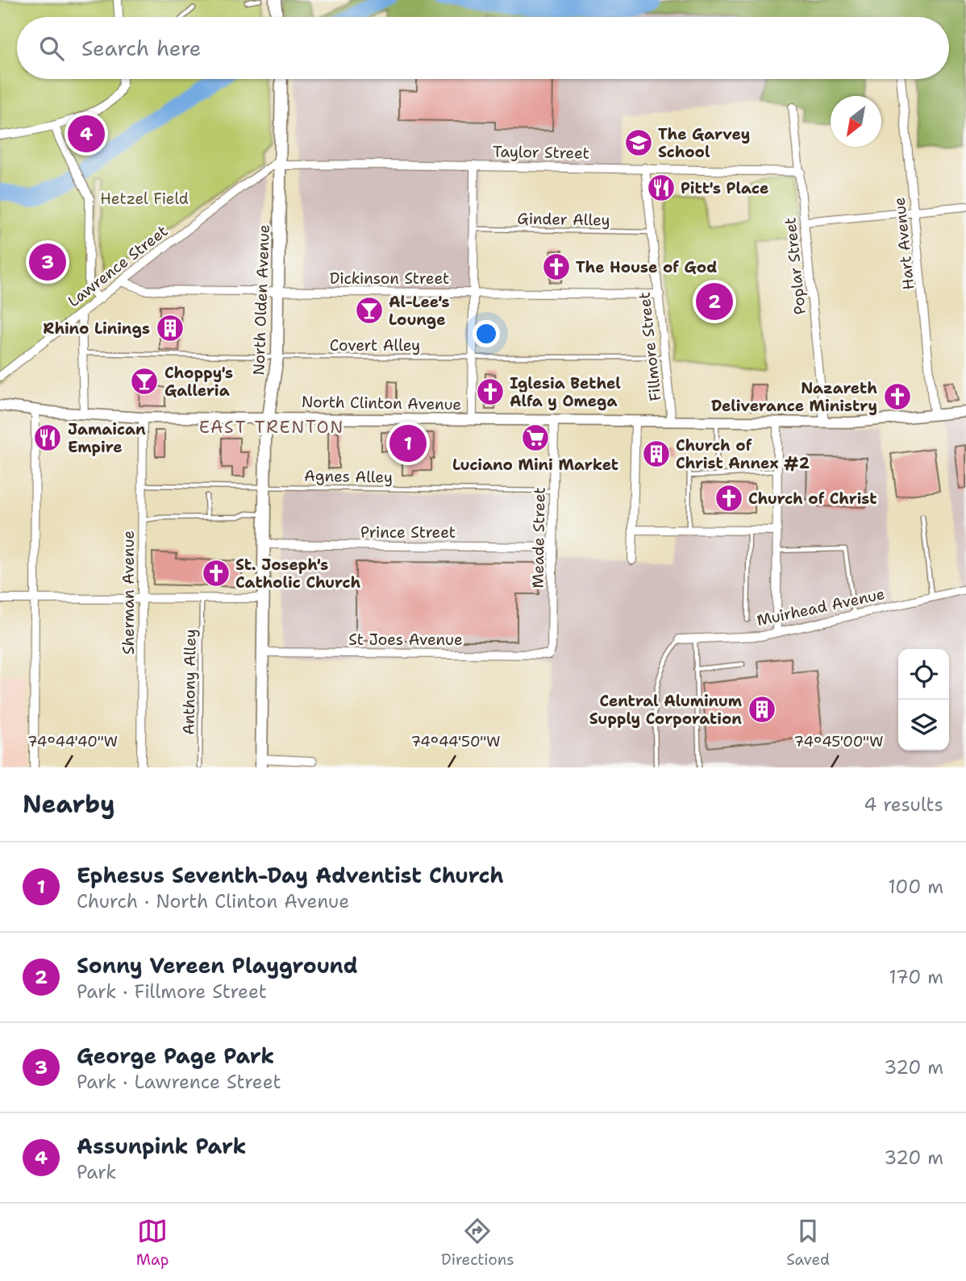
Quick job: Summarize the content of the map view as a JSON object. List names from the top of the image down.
{
  "streets": {
    "main road": ["North Olden Avenue"],
    "street": [
      "Taylor Street",
      "Hart Avenue",
      "Lawrence Street",
      "Poplar Street",
      "Dickinson Street",
      "Fillmore Street",
      "North Clinton Avenue",
      "Prince Street",
      "Meade Street",
      "Sherman Avenue",
      "Muirhead Avenue",
      "St Joes Avenue"
    ],
    "lane": [
      "Ginder Alley",
      "Covert Alley",
      "Agnes Alley",
      "Anthony Alley"
    ]
  },
  "crossings": [
    ["Taylor Street", "Lawrence Street"],
    ["Taylor Street", "Poplar Street"],
    ["Taylor Street", "North Olden Avenue"],
    ["Taylor Street", "Fillmore Street"],
    ["Ginder Alley", "Fillmore Street"],
    ["Hart Avenue", "North Clinton Avenue"],
    ["Lawrence Street", "Dickinson Street"],
    ["Lawrence Street", "North Olden Avenue"],
    ["Poplar Street", "North Clinton Avenue"],
    ["Dickinson Street", "North Olden Avenue"],
    ["Dickinson Street", "Fillmore Street"],
    ["North Olden Avenue", "Covert Alley"],
    ["North Olden Avenue", "North Clinton Avenue"],
    ["North Olden Avenue", "Agnes Alley"],
    ["North Olden Avenue", "Prince Street"],
    ["North Olden Avenue", "St Joes Avenue"],
    ["Covert Alley", "Fillmore Street"],
    ["Fillmore Street", "North Clinton Avenue"],
    ["North Clinton Avenue", "Meade Street"],
    ["North Clinton Avenue", "Sherman Avenue"],
    ["Agnes Alley", "Meade Street"],
    ["Agnes Alley", "Sherman Avenue"],
    ["Prince Street", "Meade Street"],
    ["Meade Street", "St Joes Avenue"]
  ],
  "districts": ["EAST TRENTON"],
  "parks": ["Hetzel Field"],
  "places": {
    "school or university": ["The Garvey School"],
    "restaurant": ["Pitt's Place", "Jamaican Empire"],
    "church": [
      "The House of God",
      "Iglesia Bethel Alfa y Omega",
      "Nazareth Deliverance Ministry",
      "Church of Christ",
      "St. Joseph's Catholic Church"
    ],
    "bar": ["Al-Lee's Lounge", "Choppy's Galleria"],
    "building": ["Rhino Linings", "Church of Christ Annex #2", "Central Aluminum Supply Corporation"],
    "supermarket": ["Luciano Mini Market"]
  },
  "north": "bottom left",
  "page": {
    "search": "Search here",
    "pins": [
      "4",
      "3",
      "2",
      "1"
    ],
    "heading": ["Nearby", "4 results"],
    "list": [
      {
        "mark": "1",
        "name": "Ephesus Seventh-Day Adventist Church",
        "note": "Church · North Clinton Avenue",
        "value": "100 m"
      },
      {
        "mark": "2",
        "name": "Sonny Vereen Playground",
        "note": "Park · Fillmore Street",
        "value": "170 m"
      },
      {
        "mark": "3",
        "name": "George Page Park",
        "note": "Park · Lawrence Street",
        "value": "320 m"
      },
      {
        "mark": "4",
        "name": "Assunpink Park",
        "note": "Park",
        "value": "320 m"
      }
    ],
    "nav": ["Map", "Directions", "Saved"]
  },
  "coordinates": ["74°44'40\"W", "74°44'50\"W", "74°45'00\"W"]
}
